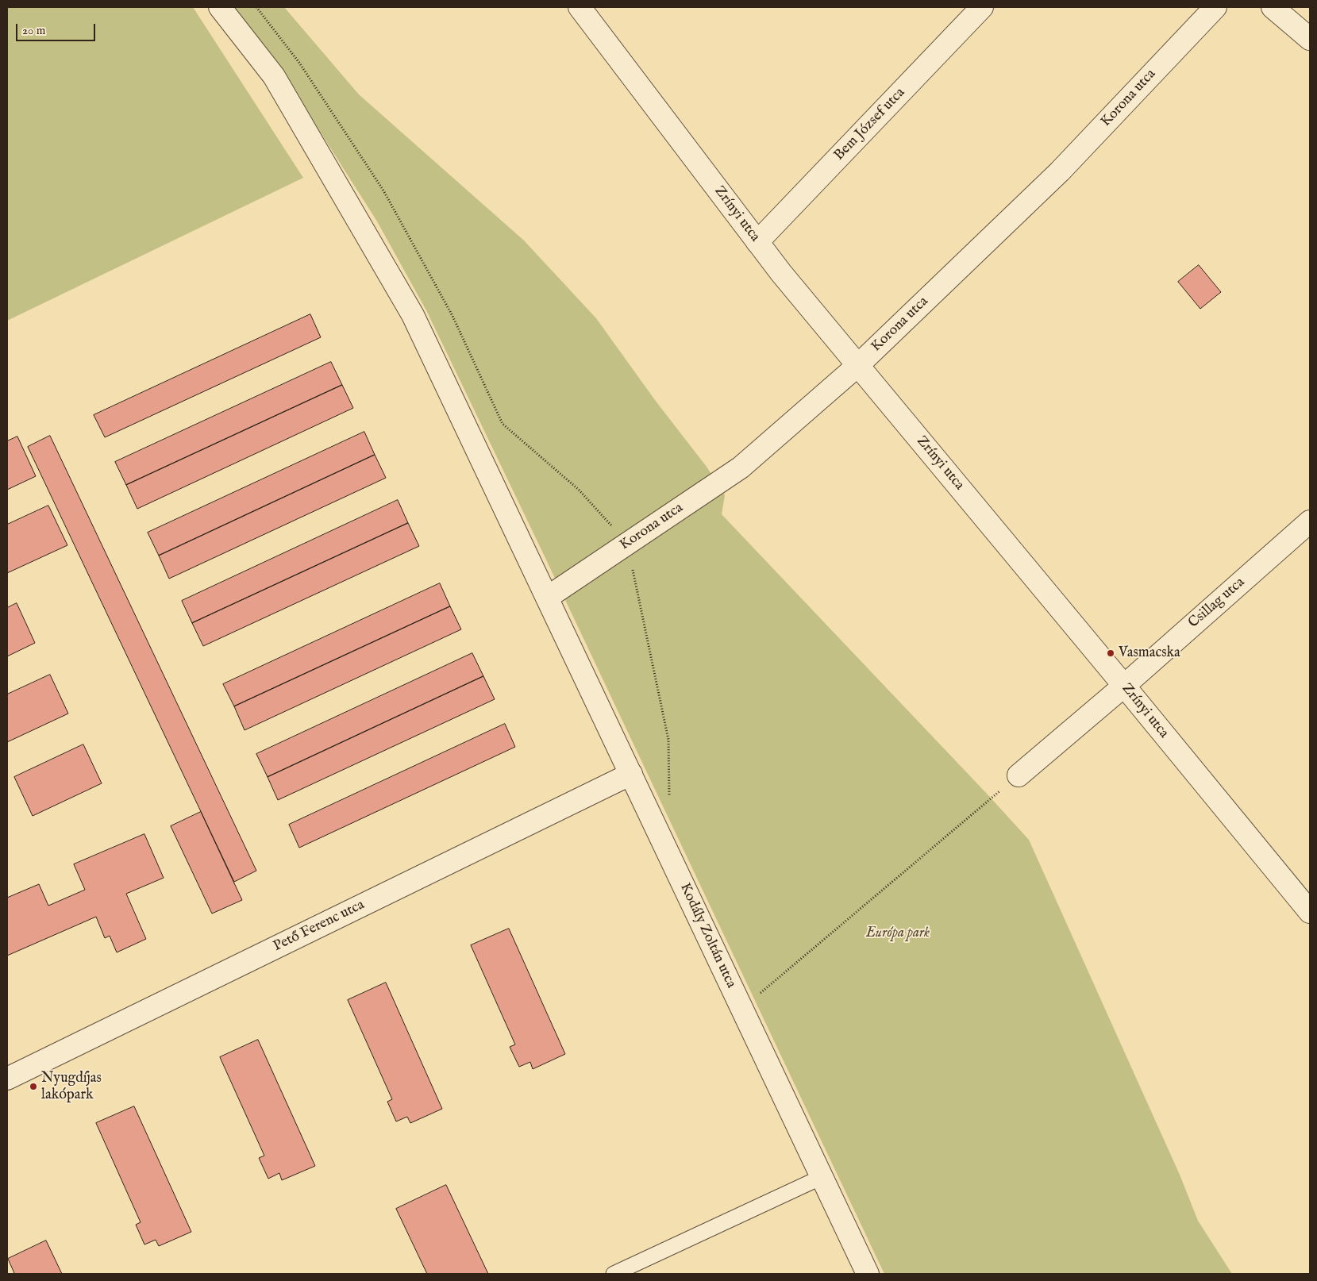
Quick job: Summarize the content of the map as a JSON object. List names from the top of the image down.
{
  "streets": {
    "street": [
      "Korona utca",
      "Bem József utca",
      "Zrínyi utca",
      "Csillag utca",
      "Pető Ferenc utca",
      "Kodály Zoltán utca"
    ]
  },
  "crossings": [
    ["Korona utca", "Zrínyi utca"],
    ["Korona utca", "Kodály Zoltán utca"],
    ["Bem József utca", "Zrínyi utca"],
    ["Zrínyi utca", "Csillag utca"],
    ["Pető Ferenc utca", "Kodály Zoltán utca"]
  ],
  "parks": ["Európa park"],
  "places": ["Vasmacska", "Nyugdíjas lakópark"],
  "scale_bar": "20 m"
}
